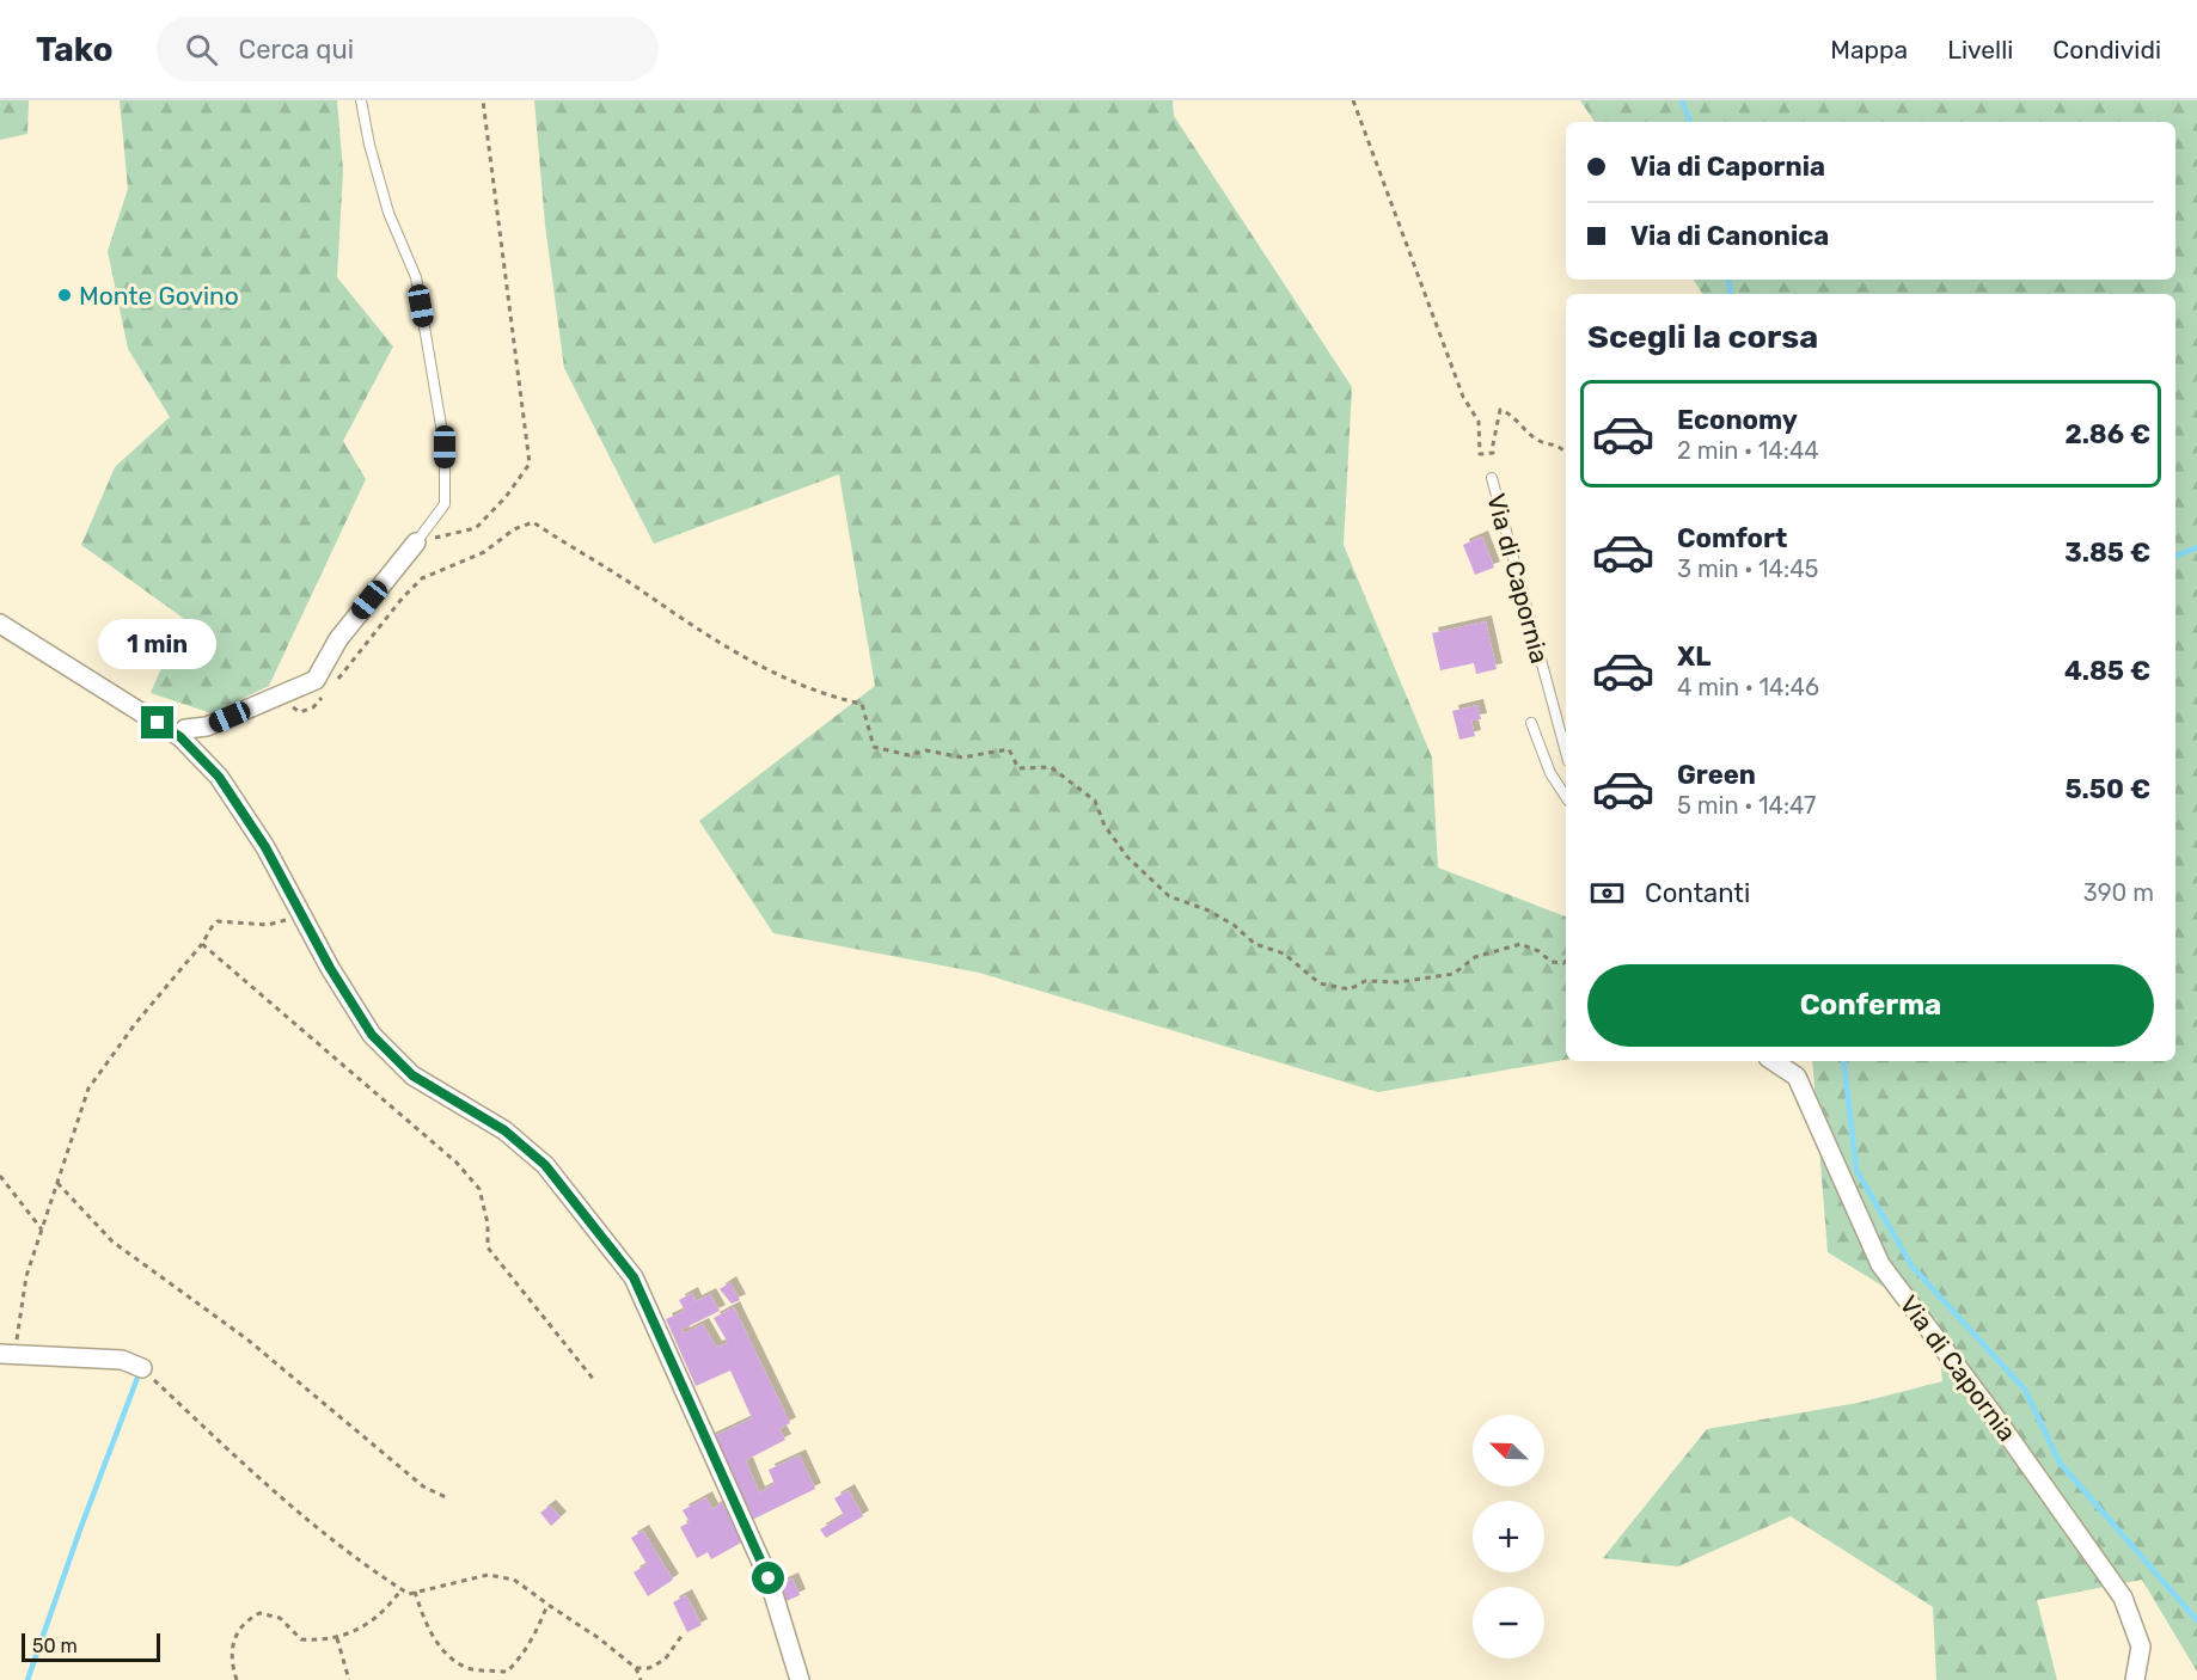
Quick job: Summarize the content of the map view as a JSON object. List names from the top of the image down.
{
  "streets": {
    "street": ["Via di Capornia"]
  },
  "places": ["Monte Govino"],
  "scale_bar": "50 m",
  "north": "top left",
  "page": {
    "header": "Tako",
    "search": "Cerca qui",
    "nav": ["Mappa", "Livelli", "Condividi"],
    "banner": ["Via di Capornia", "Via di Canonica"],
    "heading": "Scegli la corsa",
    "list": [
      {
        "name": "Economy",
        "note": "2 min · 14:44",
        "value": "2.86 €"
      },
      {
        "name": "Comfort",
        "note": "3 min · 14:45",
        "value": "3.85 €"
      },
      {
        "name": "XL",
        "note": "4 min · 14:46",
        "value": "4.85 €"
      },
      {
        "name": "Green",
        "note": "5 min · 14:47",
        "value": "5.50 €"
      }
    ],
    "bubble": "1 min",
    "pay": ["Contanti", "390 m"],
    "buttons": "Conferma",
    "map_buttons": ["+", "−"],
    "scale": "50 m"
  }
}
